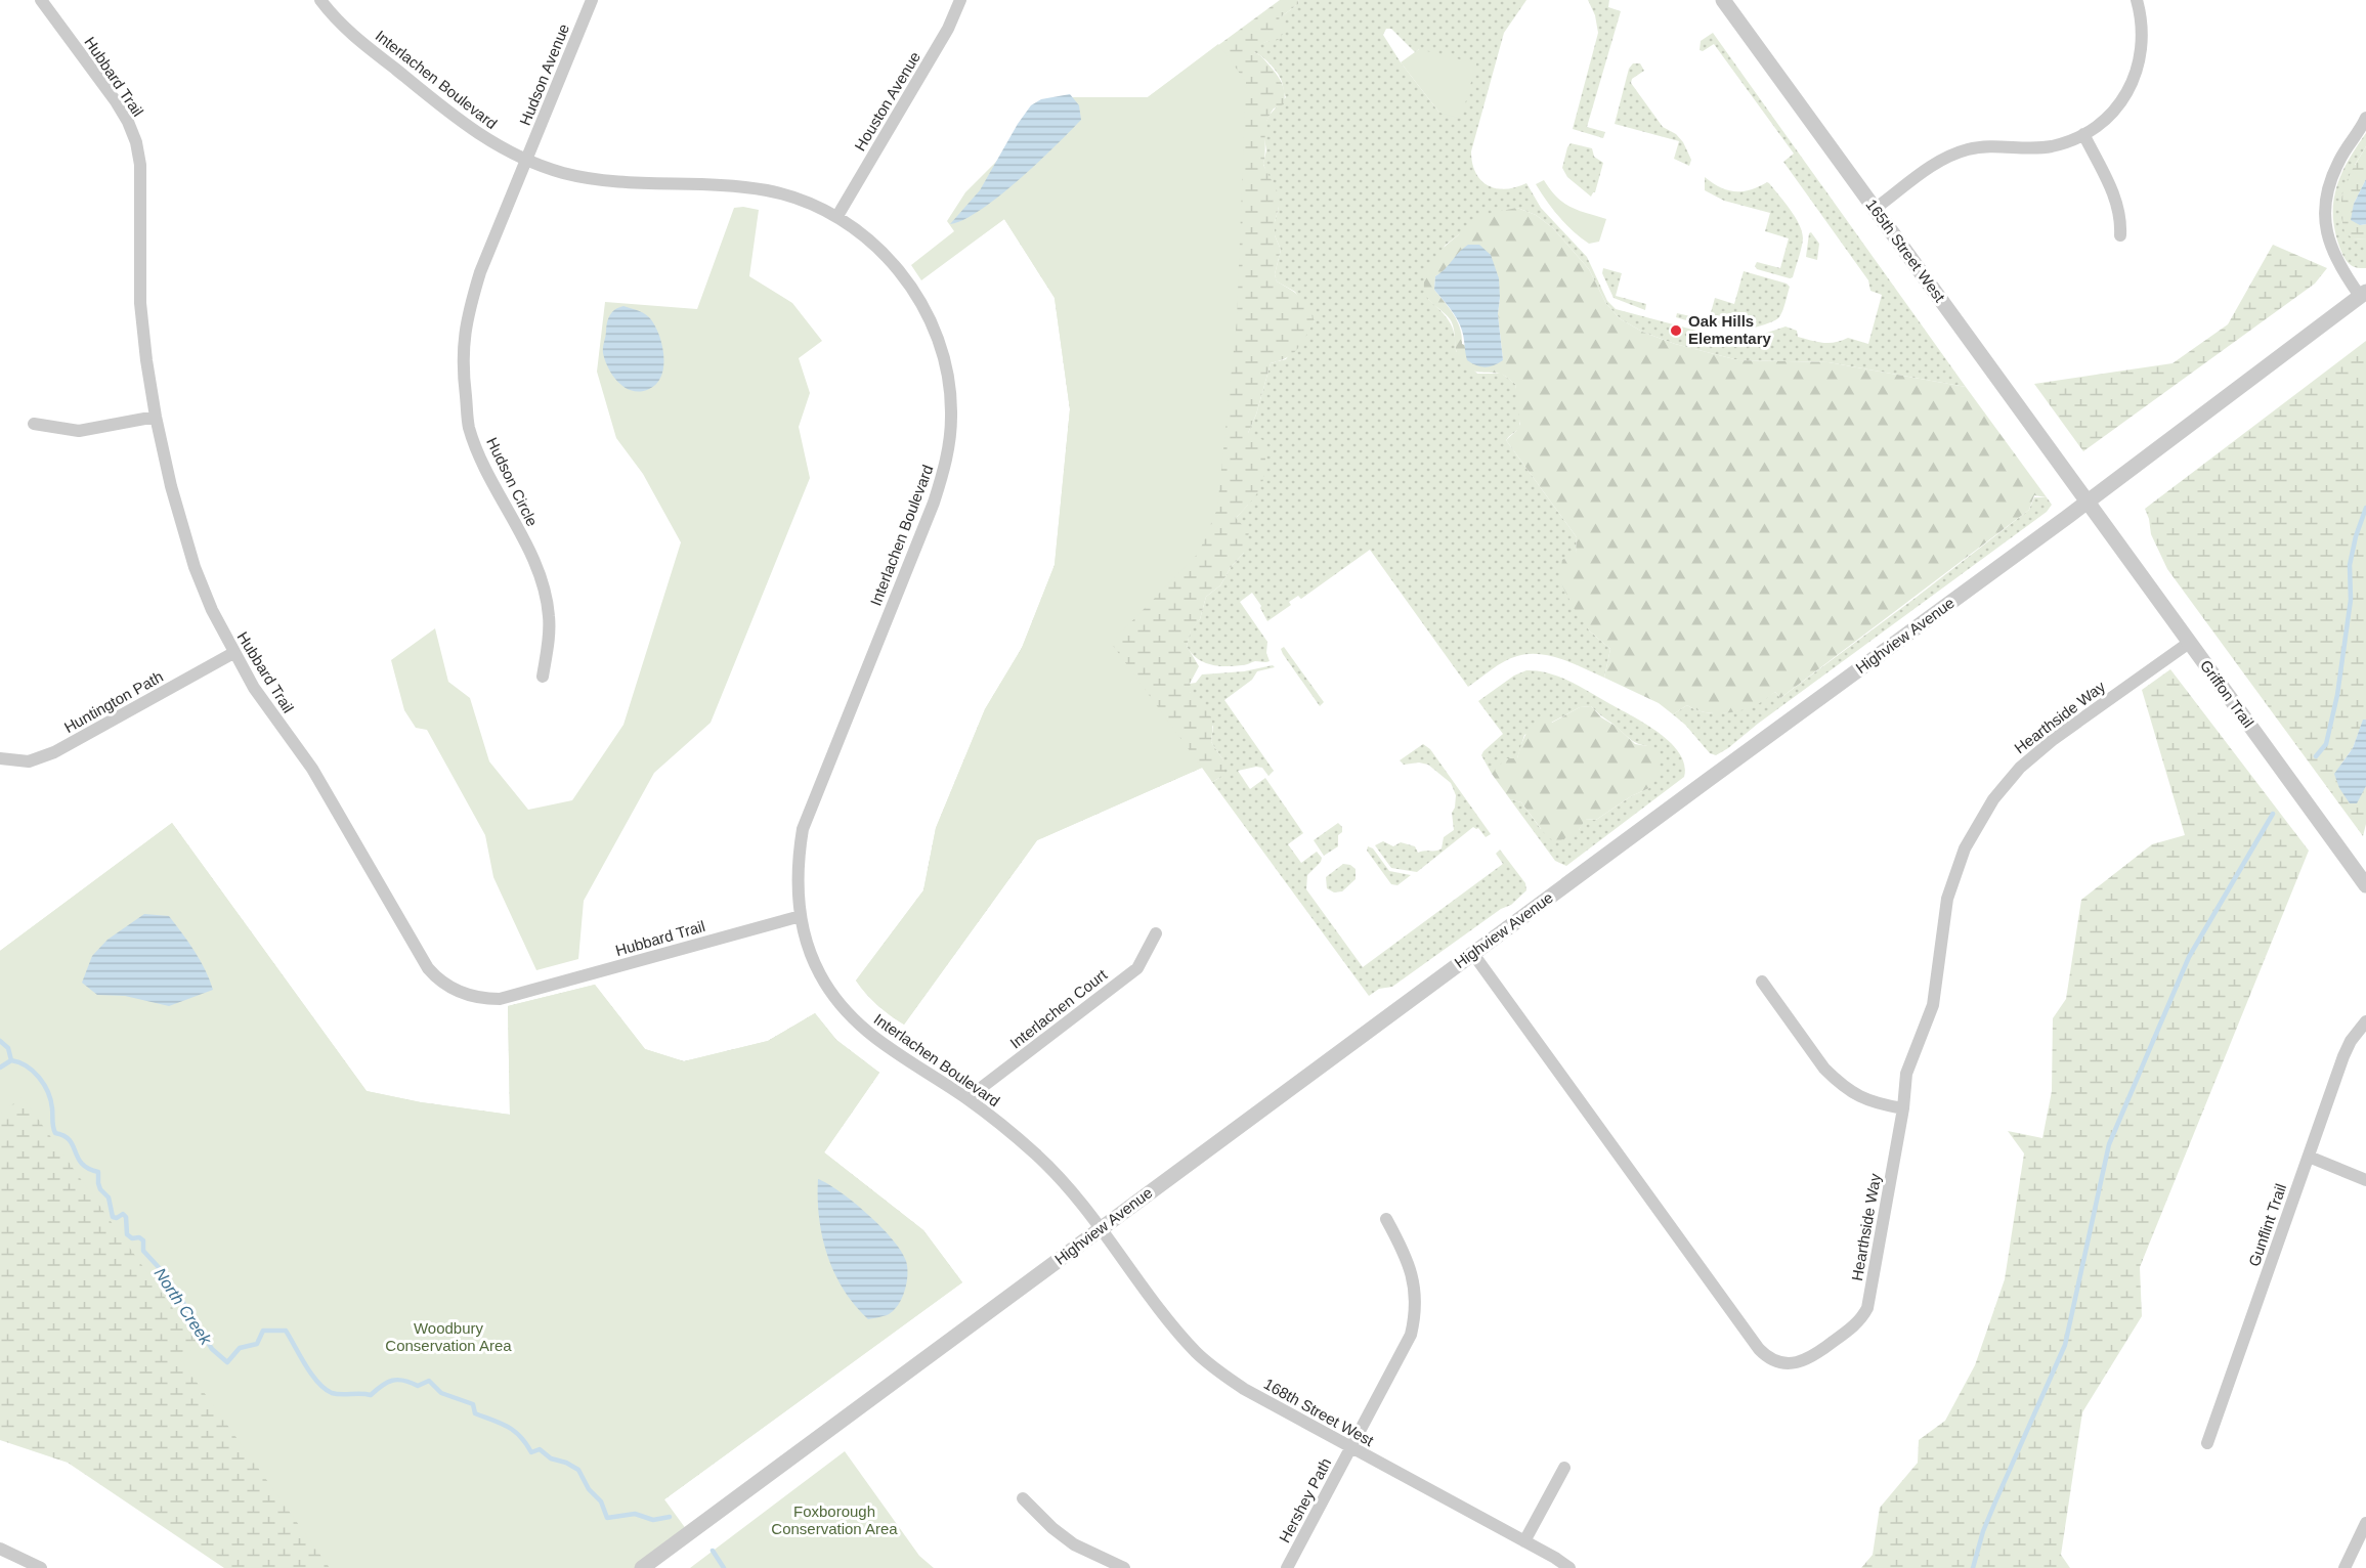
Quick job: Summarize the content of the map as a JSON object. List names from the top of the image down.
{
  "streets": {
    "street": [
      "Hudson Avenue",
      "Hubbard Trail",
      "Interlachen Boulevard",
      "Houston Avenue",
      "165th Street West",
      "Hudson Circle",
      "Highview Avenue",
      "Griffon Trail",
      "Huntington Path",
      "Hearthside Way",
      "Interlachen Court",
      "Gunflint Trail",
      "168th Street West",
      "Hershey Path"
    ]
  },
  "crossings": [
    ["Hudson Avenue", "Interlachen Boulevard"],
    ["Hudson Avenue", "Hudson Circle"],
    ["Hubbard Trail", "Interlachen Boulevard"],
    ["Hubbard Trail", "Huntington Path"],
    ["Interlachen Boulevard", "Houston Avenue"],
    ["Interlachen Boulevard", "Hudson Circle"],
    ["Interlachen Boulevard", "Highview Avenue"],
    ["Interlachen Boulevard", "Interlachen Court"],
    ["Interlachen Boulevard", "168th Street West"],
    ["165th Street West", "Highview Avenue"],
    ["165th Street West", "Griffon Trail"],
    ["Highview Avenue", "Griffon Trail"],
    ["Highview Avenue", "Hearthside Way"],
    ["Highview Avenue", "168th Street West"],
    ["Griffon Trail", "Hearthside Way"],
    ["168th Street West", "Hershey Path"]
  ],
  "water": ["North Creek"],
  "parks": ["Woodbury Conservation Area", "Foxborough Conservation Area"],
  "places": ["Oak Hills Elementary"]
}
